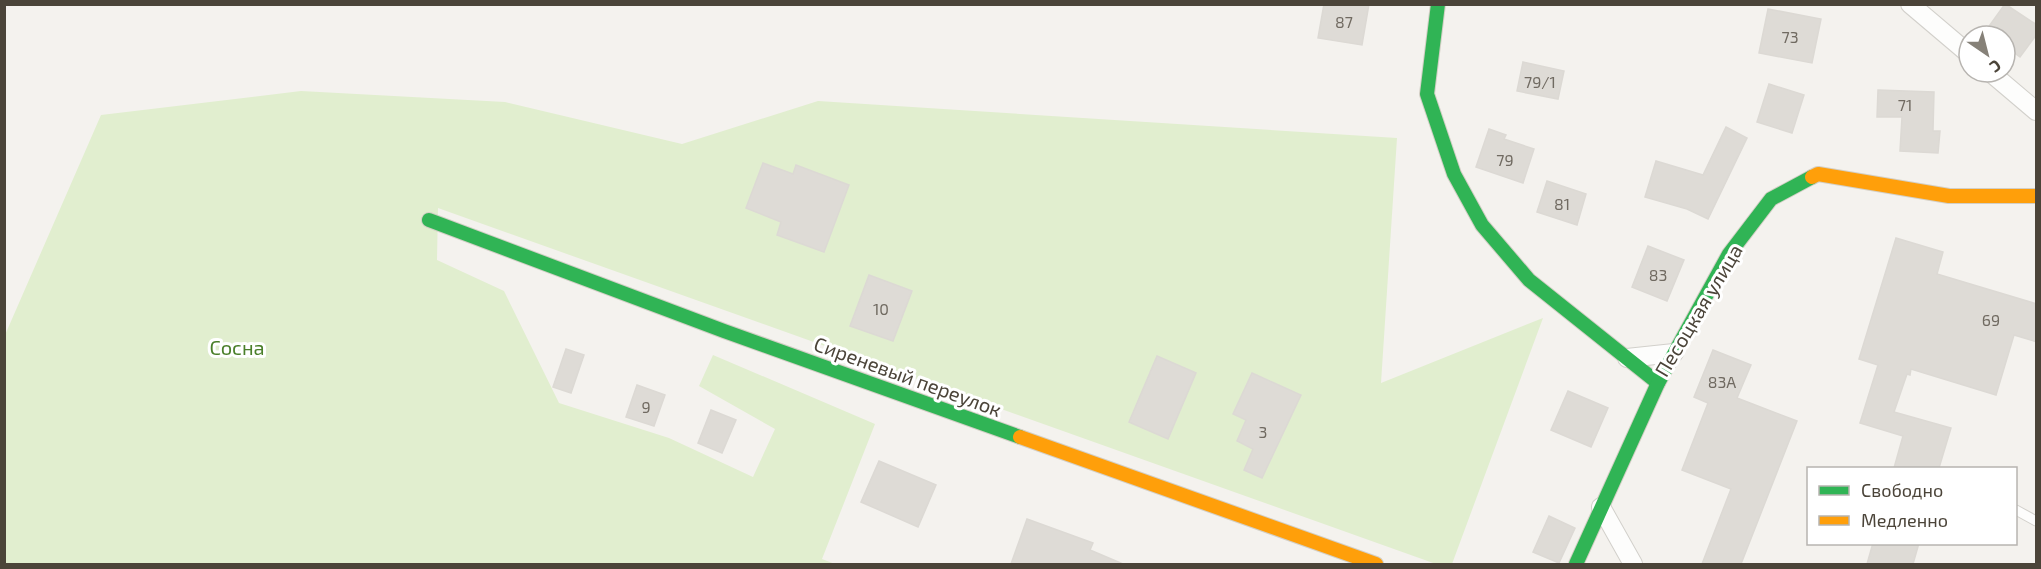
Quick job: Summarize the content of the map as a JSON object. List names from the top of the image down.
{
  "streets": {
    "street": ["Песоцкая улица", "Сиреневый переулок"]
  },
  "parks": ["Сосна"],
  "house_numbers": [
    "87",
    "73",
    "79/1",
    "71",
    "79",
    "81",
    "83",
    "10",
    "69",
    "83А",
    "9",
    "3"
  ],
  "legend": ["Свободно", "Медленно"],
  "north": "bottom right"
}
